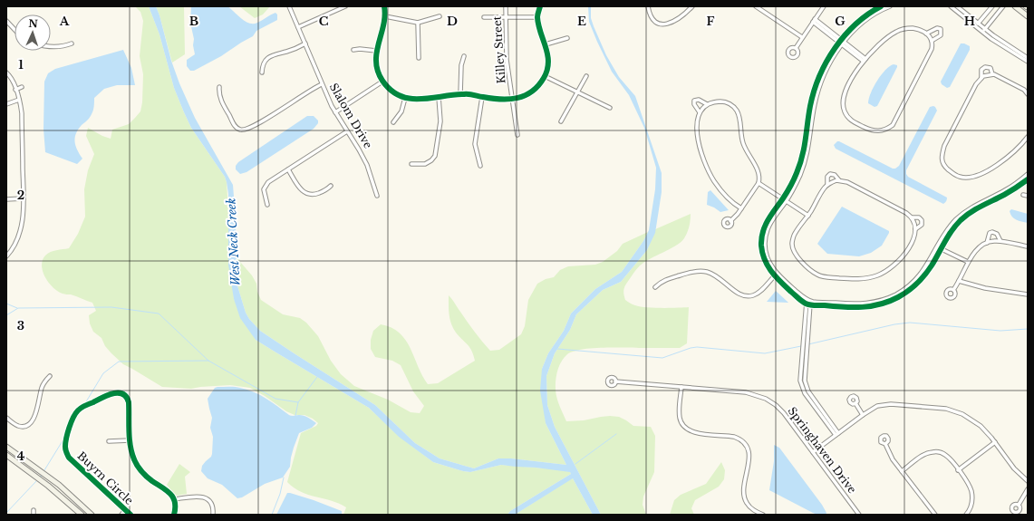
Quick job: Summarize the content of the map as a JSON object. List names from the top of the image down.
{
  "streets": {
    "street": [
      "Killey Street",
      "Slalom Drive",
      "Springhaven Drive",
      "Buyrn Circle"
    ]
  },
  "water": ["West Neck Creek"],
  "north": "top",
  "grid": {
    "columns": [
      "A",
      "B",
      "C",
      "D",
      "E",
      "F",
      "G",
      "H"
    ],
    "rows": [
      "1",
      "2",
      "3",
      "4"
    ]
  }
}
